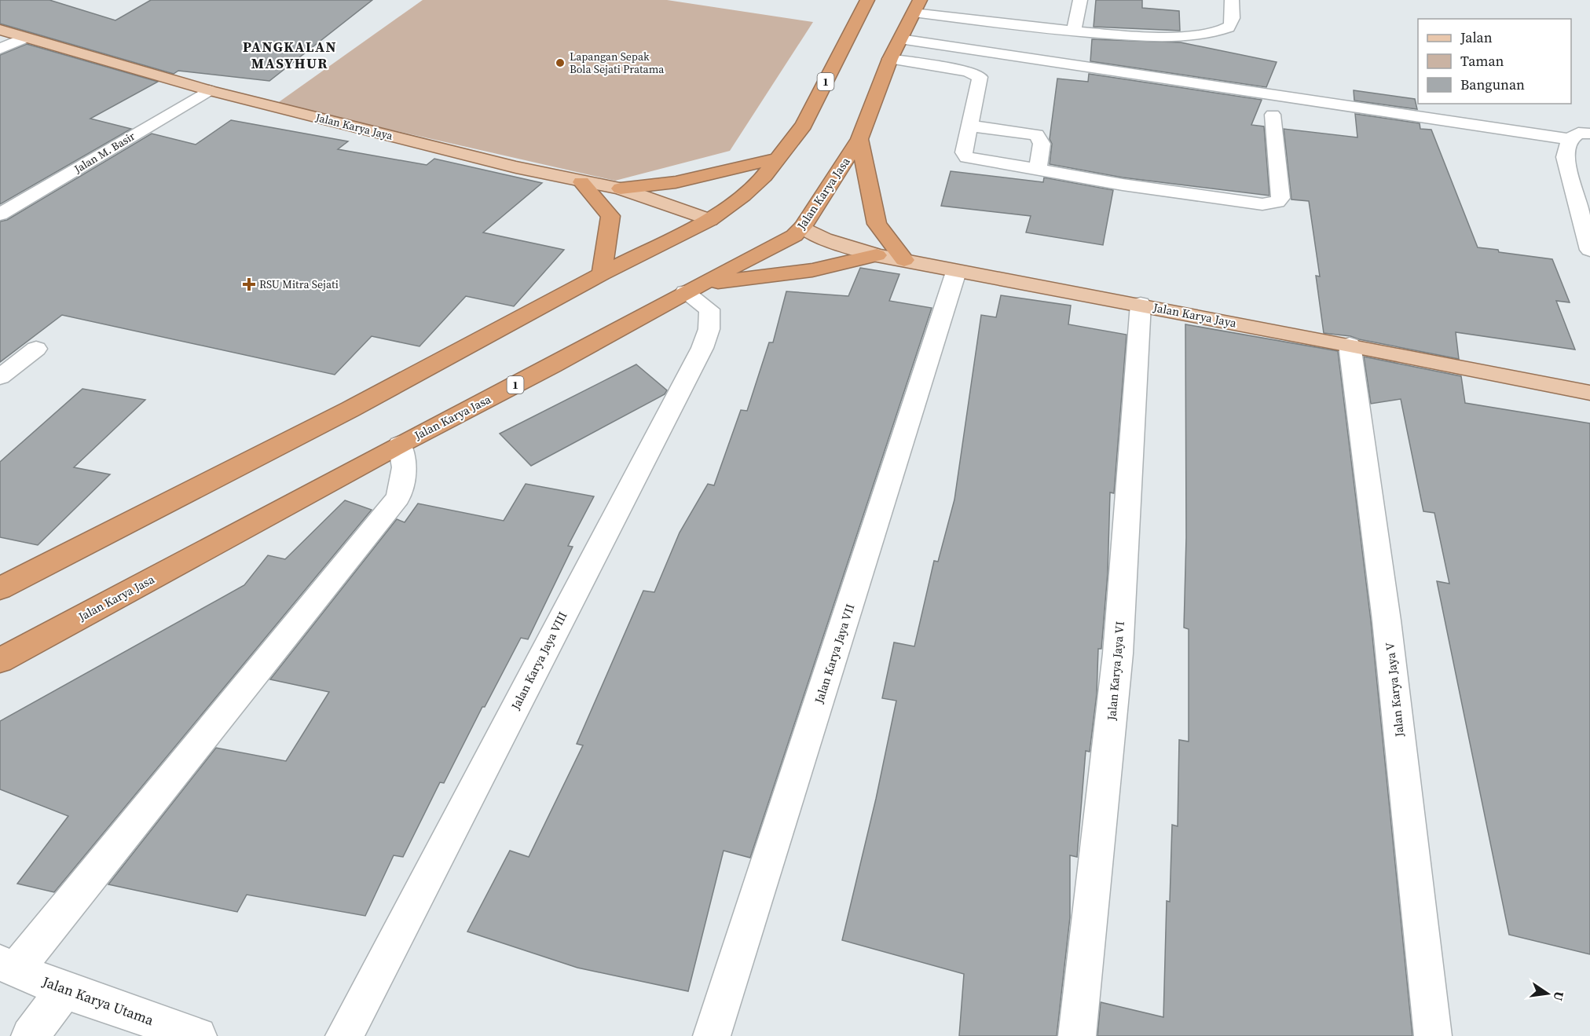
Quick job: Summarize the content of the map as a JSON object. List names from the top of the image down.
{
  "streets": {
    "highway": ["1", "Jalan Karya Jasa"],
    "main road": ["Jalan Karya Jaya"],
    "street": [
      "Jalan M. Basir",
      "Jalan Karya Jaya VII",
      "Jalan Karya Jaya VIII",
      "Jalan Karya Jaya VI",
      "Jalan Karya Jaya V",
      "Jalan Karya Utama"
    ]
  },
  "crossings": [
    ["1", "Jalan Karya Jaya"],
    ["Jalan Karya Jaya", "Jalan M. Basir"],
    ["Jalan Karya Jaya", "Jalan Karya Jasa"],
    ["Jalan Karya Jaya", "Jalan Karya Jaya VII"],
    ["Jalan Karya Jaya", "Jalan Karya Jaya VI"],
    ["Jalan Karya Jaya", "Jalan Karya Jaya V"],
    ["Jalan Karya Jasa", "Jalan Karya Jaya VIII"]
  ],
  "districts": ["PANGKALAN MASYHUR"],
  "places": {
    "other": ["Lapangan Sepak Bola Sejati Pratama"],
    "health": ["RSU Mitra Sejati"]
  },
  "legend": ["Jalan", "Taman", "Bangunan"],
  "north": "right"
}
